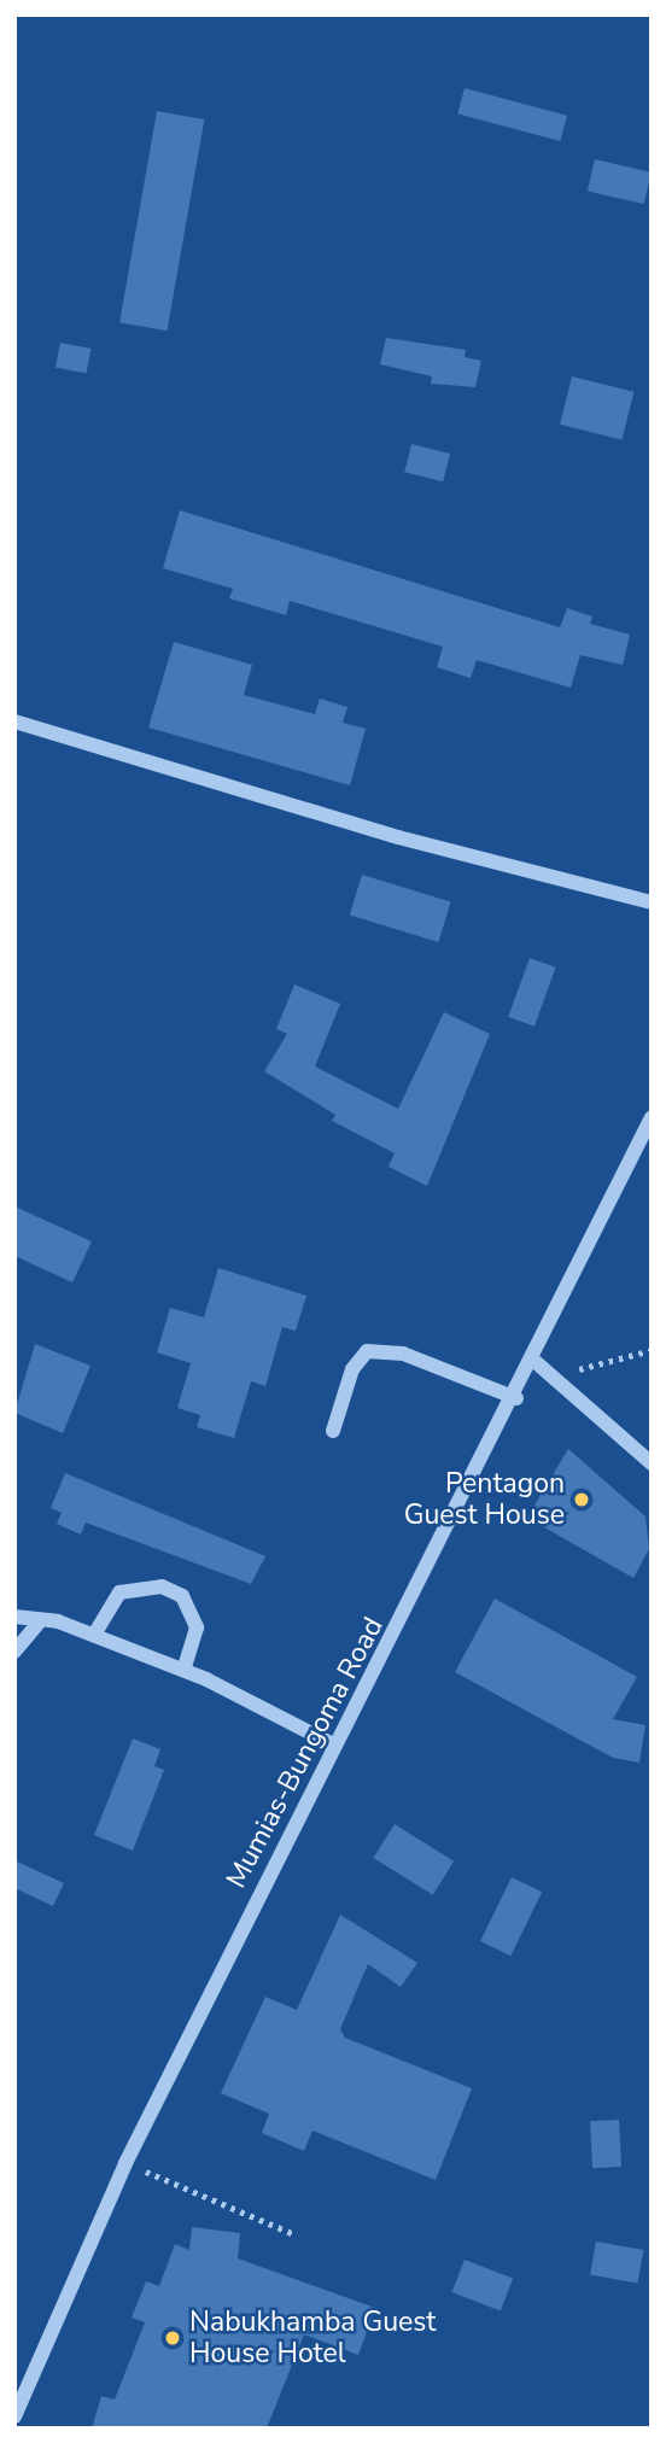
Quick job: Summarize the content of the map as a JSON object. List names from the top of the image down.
{
  "streets": {
    "street": ["Mumias-Bungoma Road"]
  },
  "places": ["Pentagon Guest House", "Nabukhamba Guest House Hotel"]
}
